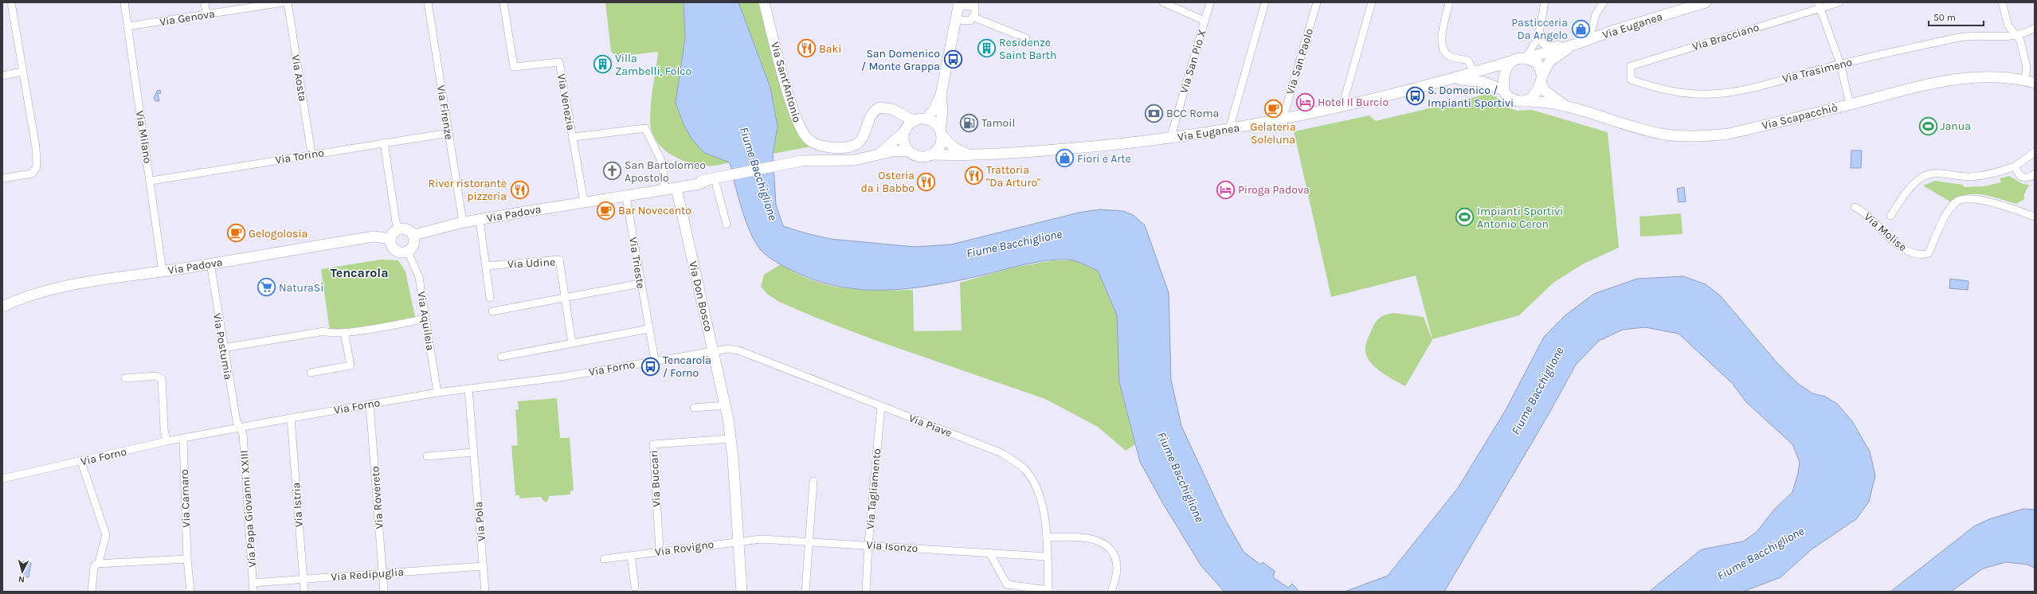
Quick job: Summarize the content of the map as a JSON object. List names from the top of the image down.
{
  "streets": {
    "street": [
      "Via Genova",
      "Via Euganea",
      "Via Bracciano",
      "Via San Pio X",
      "Via San Paolo",
      "Via Trasimeno",
      "Via Aosta",
      "Via Sant'Antonio",
      "Via Venezia",
      "Via Firenze",
      "Via Scapacchiò",
      "Via Milano",
      "Via Torino",
      "Via Padova",
      "Via Molise",
      "Via Udine",
      "Via Trieste",
      "Via Don Bosco",
      "Via Aquileia",
      "Via Postumia",
      "Via Forno",
      "Via Piave",
      "Via Buccari",
      "Via Tagliamento",
      "Via Rovereto",
      "Via Carnaro",
      "Via Istria",
      "Via Papa Giovanni XXIII",
      "Via Pola",
      "Via Isonzo",
      "Via Rovigno",
      "Via Redipuglia"
    ]
  },
  "crossings": [
    ["Via Genova", "Via Milano"],
    ["Via Euganea", "Via San Pio X"],
    ["Via Euganea", "Via San Paolo"],
    ["Via Euganea", "Via Sant'Antonio"],
    ["Via Euganea", "Via Scapacchiò"],
    ["Via Euganea", "Via Padova"],
    ["Via Bracciano", "Via Trasimeno"],
    ["Via Aosta", "Via Torino"],
    ["Via Venezia", "Via Padova"],
    ["Via Firenze", "Via Torino"],
    ["Via Firenze", "Via Padova"],
    ["Via Milano", "Via Torino"],
    ["Via Milano", "Via Padova"],
    ["Via Padova", "Via Trieste"],
    ["Via Padova", "Via Don Bosco"],
    ["Via Padova", "Via Aquileia"],
    ["Via Padova", "Via Postumia"],
    ["Via Trieste", "Via Forno"],
    ["Via Don Bosco", "Via Forno"],
    ["Via Don Bosco", "Via Piave"],
    ["Via Don Bosco", "Via Buccari"],
    ["Via Don Bosco", "Via Isonzo"],
    ["Via Don Bosco", "Via Rovigno"],
    ["Via Aquileia", "Via Forno"],
    ["Via Postumia", "Via Forno"],
    ["Via Postumia", "Via Papa Giovanni XXIII"],
    ["Via Forno", "Via Piave"],
    ["Via Forno", "Via Rovereto"],
    ["Via Forno", "Via Carnaro"],
    ["Via Forno", "Via Istria"],
    ["Via Forno", "Via Papa Giovanni XXIII"],
    ["Via Forno", "Via Pola"],
    ["Via Piave", "Via Tagliamento"],
    ["Via Piave", "Via Isonzo"],
    ["Via Buccari", "Via Rovigno"],
    ["Via Tagliamento", "Via Isonzo"],
    ["Via Rovereto", "Via Redipuglia"],
    ["Via Istria", "Via Redipuglia"],
    ["Via Papa Giovanni XXIII", "Via Redipuglia"],
    ["Via Pola", "Via Redipuglia"],
    ["Via Isonzo", "Via Rovigno"]
  ],
  "districts": ["Tencarola"],
  "water": ["Fiume Bacchiglione"],
  "places": {
    "shop": ["Pasticceria Da Angelo", "Fiori e Arte"],
    "restaurant": [
      "Baki",
      "Trattoria \"Da Arturo\"",
      "Osteria da i Babbo",
      "River ristorante pizzeria"
    ],
    "building": ["Residenze Saint Barth", "Villa Zambelli, Folco"],
    "bus stop": ["San Domenico / Monte Grappa", "S. Domenico / Impianti Sportivi", "Tencarola / Forno"],
    "hotel": ["Hotel Il Burcio", "Piroga Padova"],
    "cafe": ["Gelateria Soleluna", "Bar Novecento", "Gelogolosia"],
    "bank": ["BCC Roma"],
    "fuel station": ["Tamoil"],
    "sports": ["Janua", "Impianti Sportivi Antonio Ceron"],
    "church": ["San Bartolomeo Apostolo"],
    "supermarket": ["NaturaSì"]
  },
  "scale_bar": "50 m",
  "north": "bottom"
}
